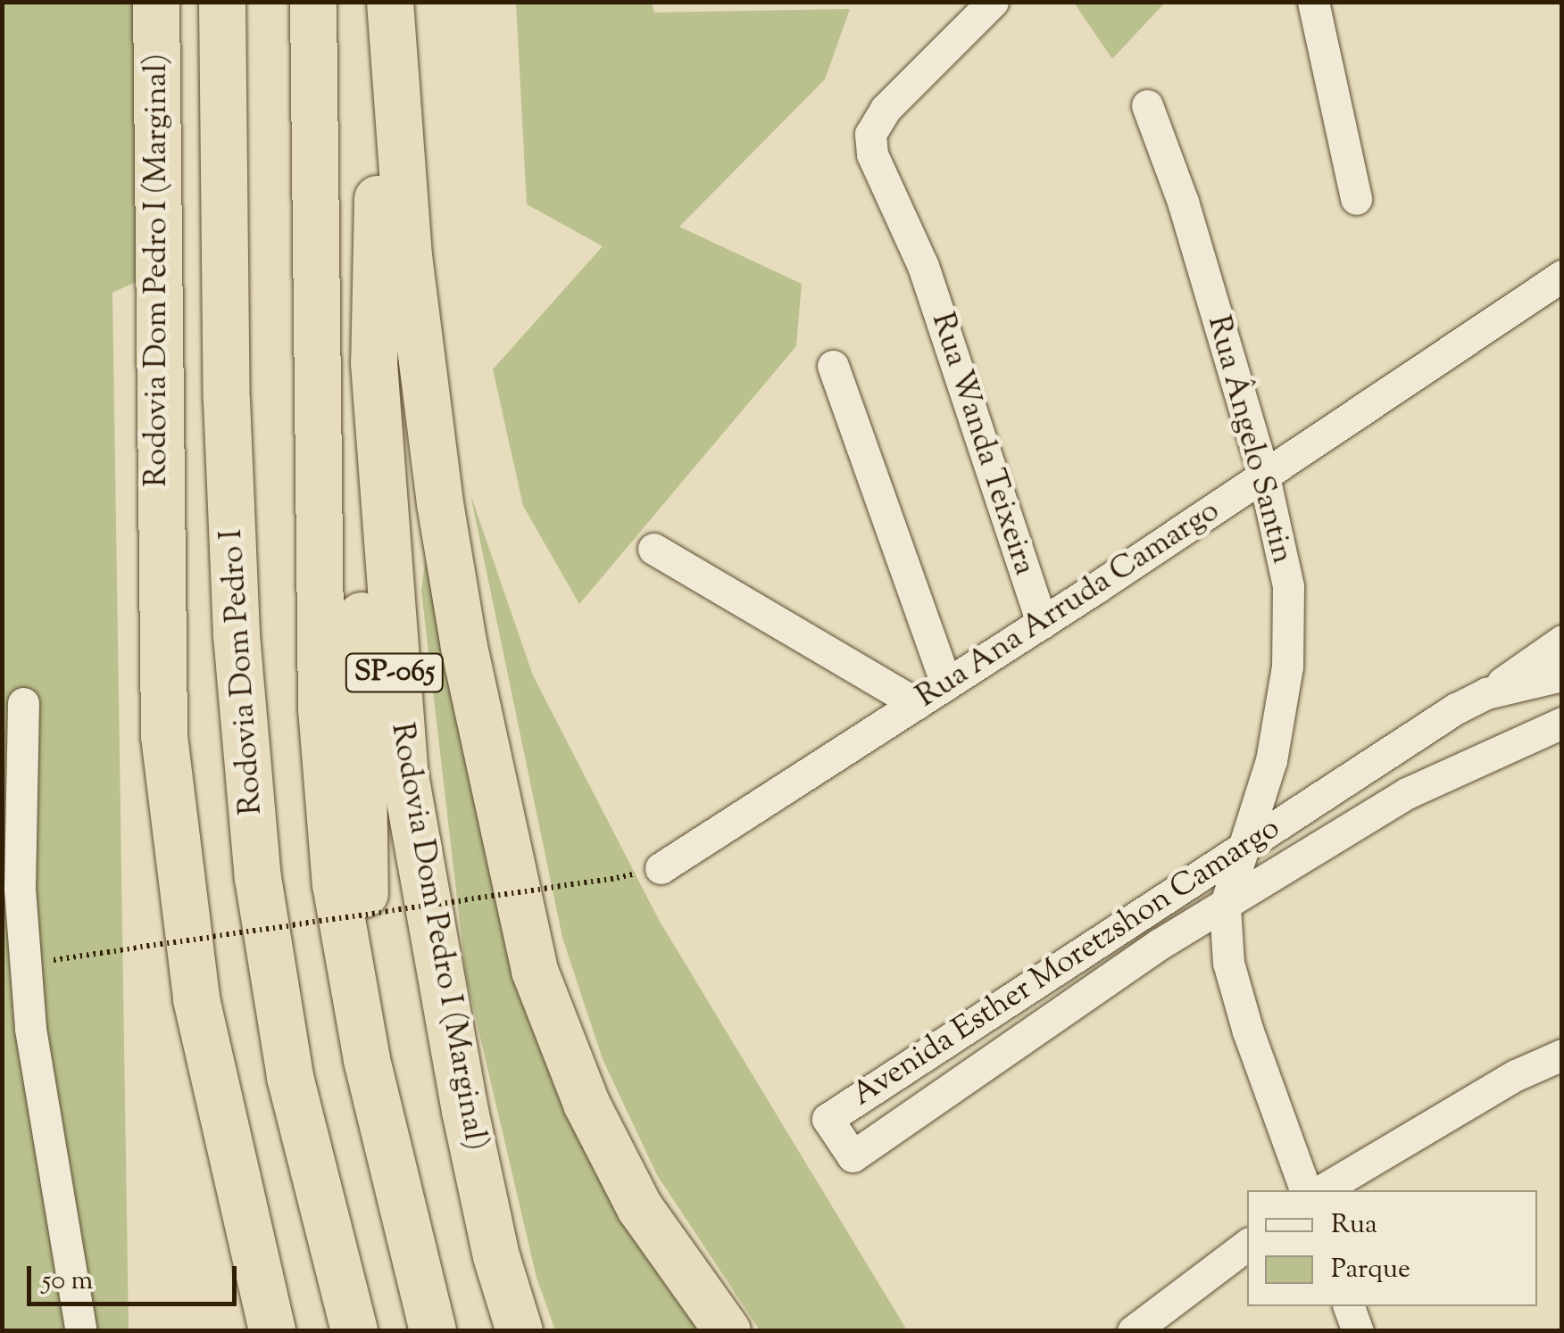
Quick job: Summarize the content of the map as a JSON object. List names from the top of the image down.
{
  "streets": {
    "highway": ["Rodovia Dom Pedro I (Marginal)", "Rodovia Dom Pedro I", "SP-065"],
    "street": [
      "Rua Ângelo Santin",
      "Rua Wanda Teixeira",
      "Rua Ana Arruda Camargo",
      "Avenida Esther Moretzshon Camargo"
    ]
  },
  "crossings": [
    ["Rua Ângelo Santin", "Rua Ana Arruda Camargo"],
    ["Rua Ângelo Santin", "Avenida Esther Moretzshon Camargo"],
    ["Rua Wanda Teixeira", "Rua Ana Arruda Camargo"]
  ],
  "legend": ["Rua", "Parque"],
  "scale_bar": "50 m"
}
